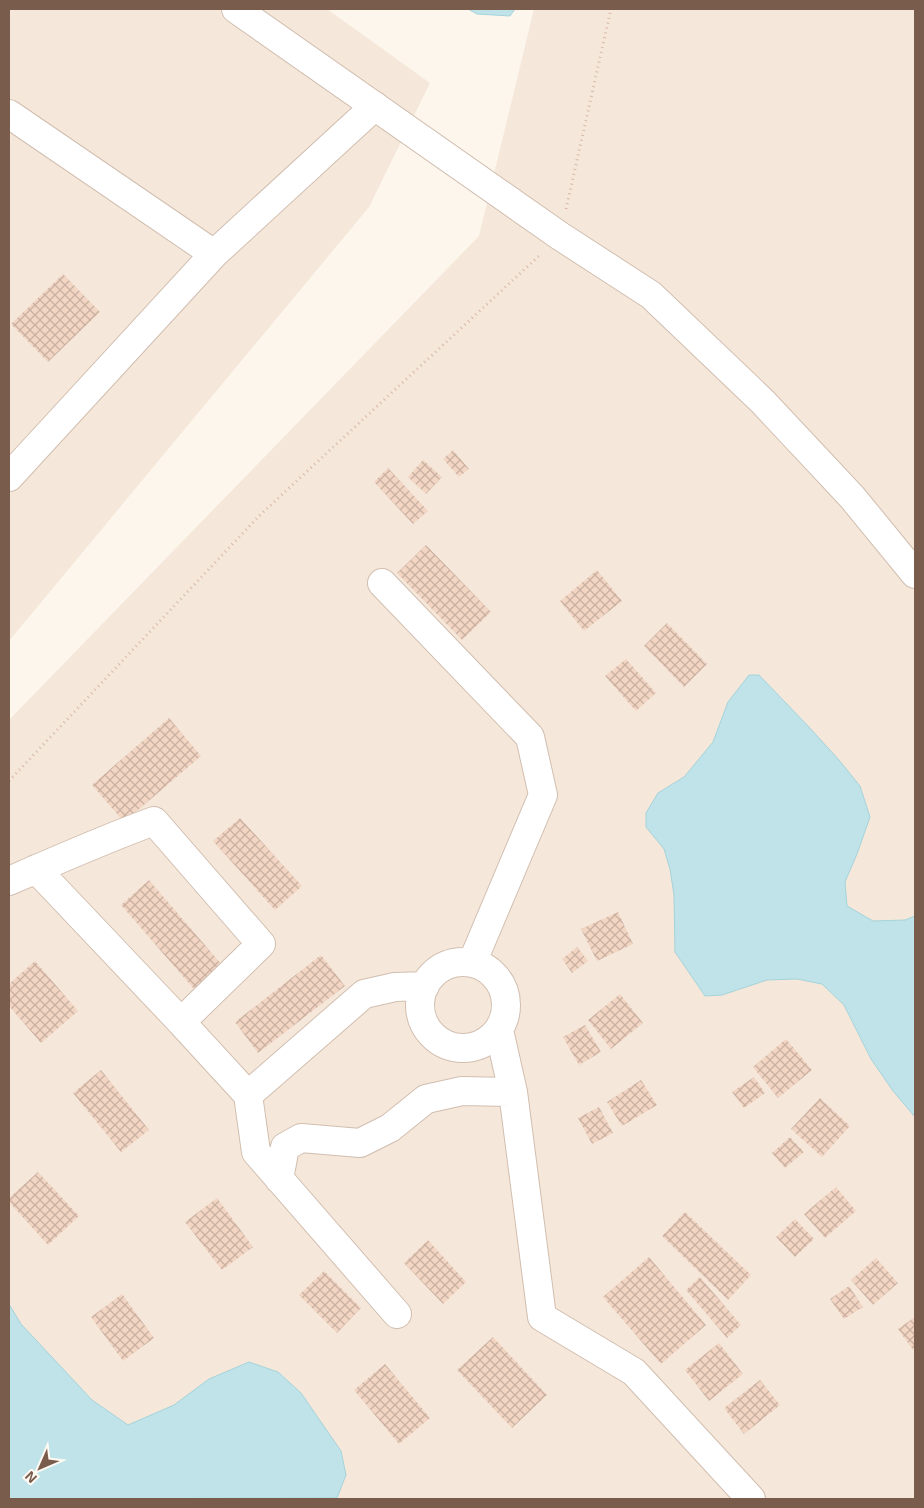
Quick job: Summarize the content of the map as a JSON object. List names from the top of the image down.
{
  "north": "bottom left"
}
